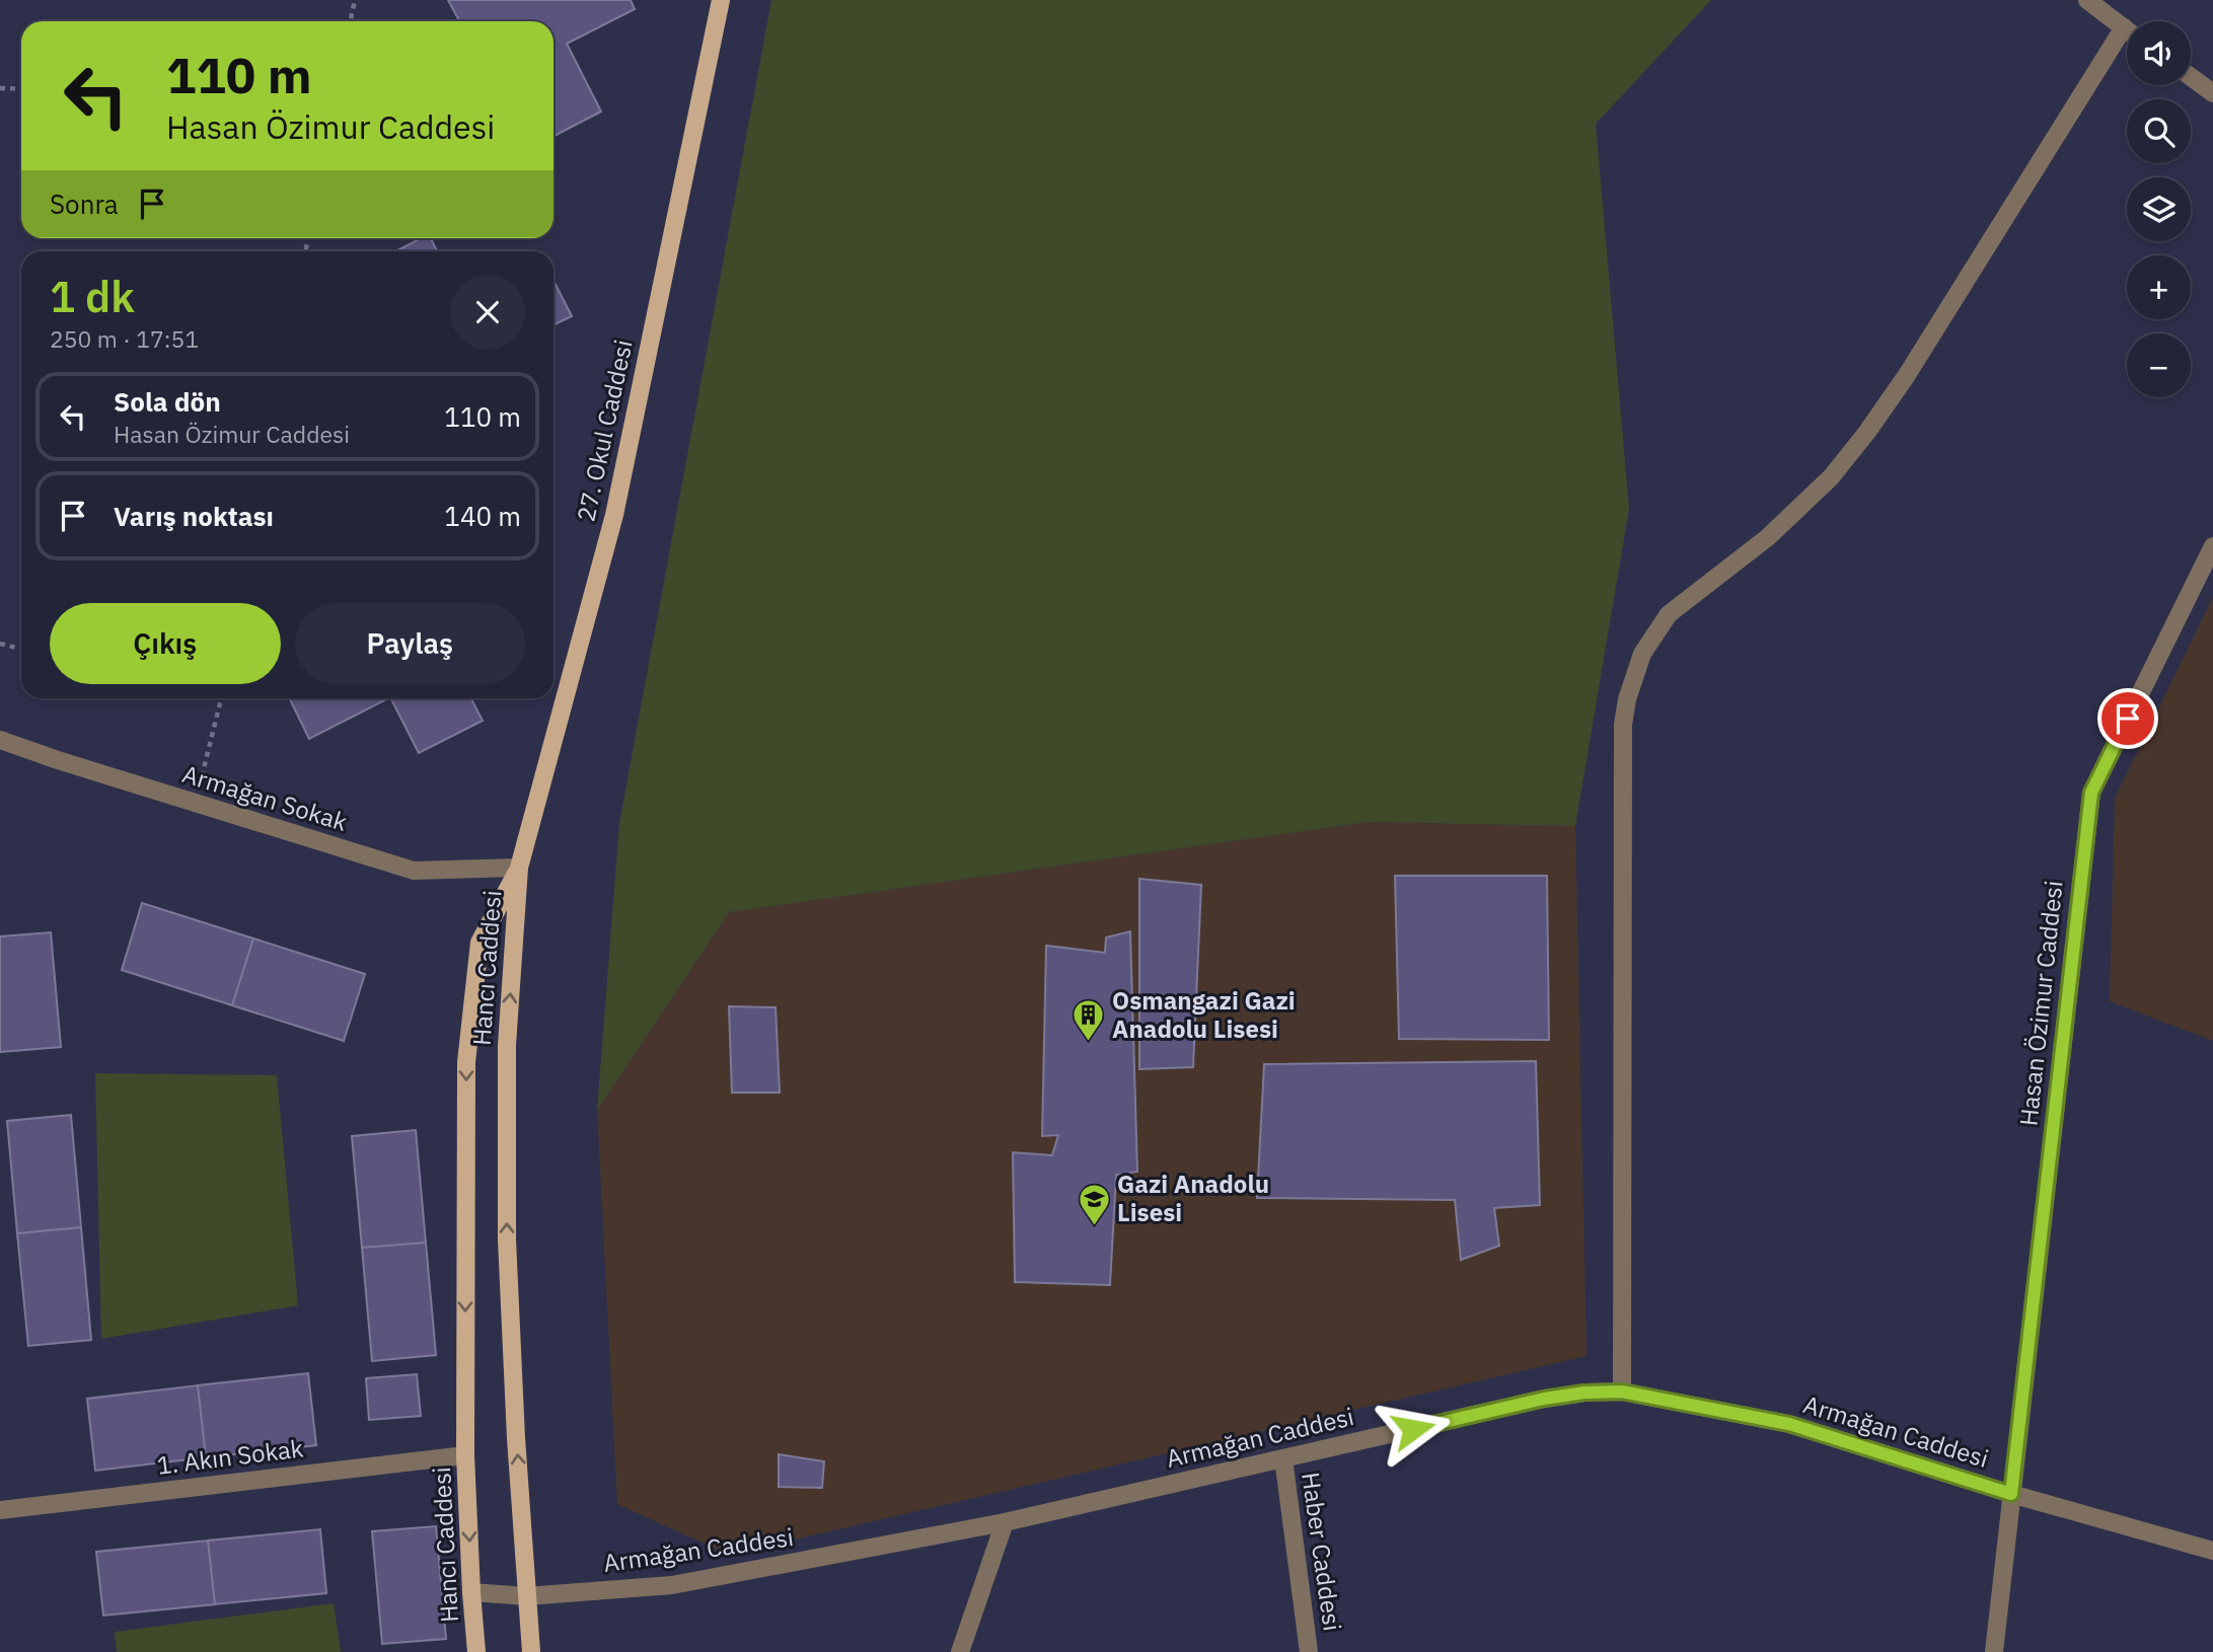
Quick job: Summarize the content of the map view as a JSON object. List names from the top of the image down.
{
  "streets": {
    "main road": ["27. Okul Caddesi", "Hancı Caddesi"],
    "street": [
      "Armağan Sokak",
      "Hasan Özimur Caddesi",
      "Armağan Caddesi",
      "1. Akın Sokak",
      "Haber Caddesi"
    ]
  },
  "crossings": [
    ["27. Okul Caddesi", "Armağan Sokak"],
    ["27. Okul Caddesi", "Hancı Caddesi"],
    ["Armağan Sokak", "Hancı Caddesi"],
    ["Hancı Caddesi", "Armağan Caddesi"],
    ["Hancı Caddesi", "1. Akın Sokak"],
    ["Hasan Özimur Caddesi", "Armağan Caddesi"],
    ["Armağan Caddesi", "Haber Caddesi"]
  ],
  "places": {
    "building": ["Osmangazi Gazi Anadolu Lisesi"],
    "school or university": ["Gazi Anadolu Lisesi"]
  },
  "page": {
    "map_buttons": ["+", "−"],
    "turn": ["110 m", "Hasan Özimur Caddesi"],
    "then": "Sonra",
    "heading": ["1 dk", "250 m · 17:51"],
    "list": [
      {
        "name": "Sola dön",
        "note": "Hasan Özimur Caddesi",
        "value": "110 m"
      },
      {
        "name": "Varış noktası",
        "value": "140 m"
      }
    ],
    "buttons": ["Çıkış", "Paylaş"]
  }
}
